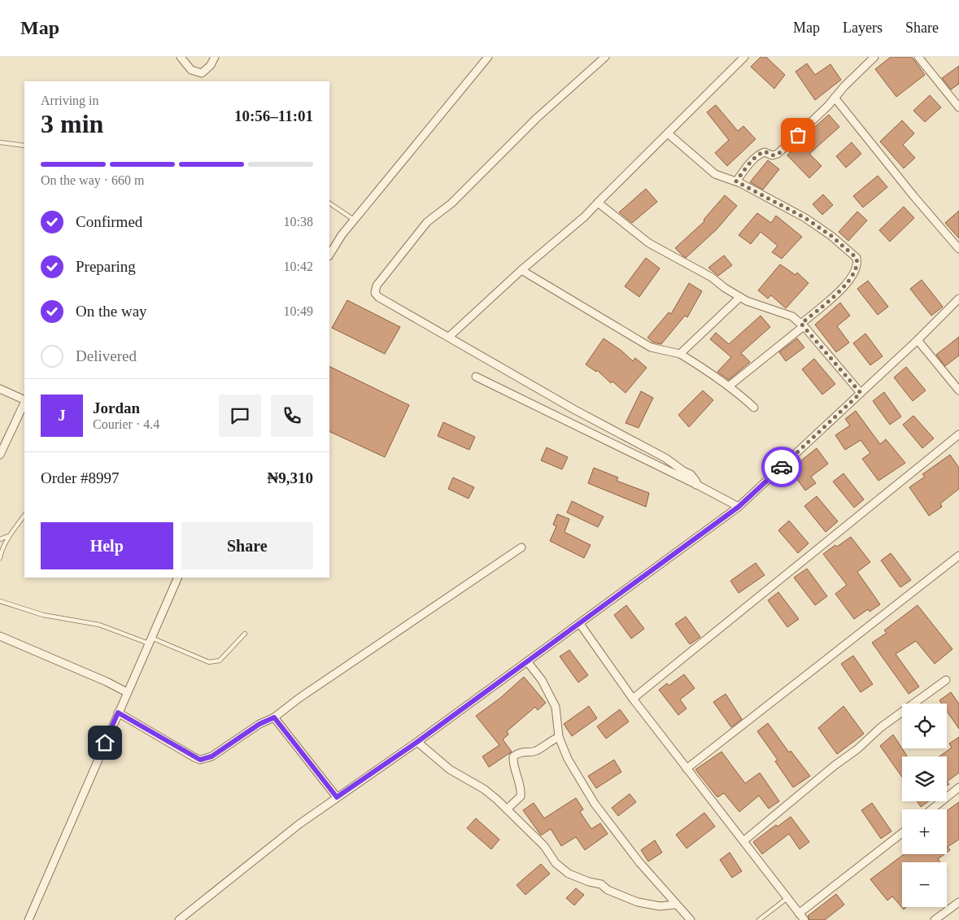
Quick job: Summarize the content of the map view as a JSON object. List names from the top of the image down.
{
  "page": {
    "header": "Map",
    "nav": ["Map", "Layers", "Share"],
    "heading": ["3 min", "Arriving in", "10:56–11:01"],
    "panel": [
      "Jordan",
      "Courier · 4.4",
      "Order #8997",
      "₦9,310"
    ],
    "bar": "On the way · 660 m",
    "list": [
      ["Confirmed", "10:38"],
      ["Preparing", "10:42"],
      ["On the way", "10:49"],
      "Delivered"
    ],
    "round": "J",
    "buttons": ["Help", "Share"],
    "map_buttons": ["+", "−"]
  }
}
